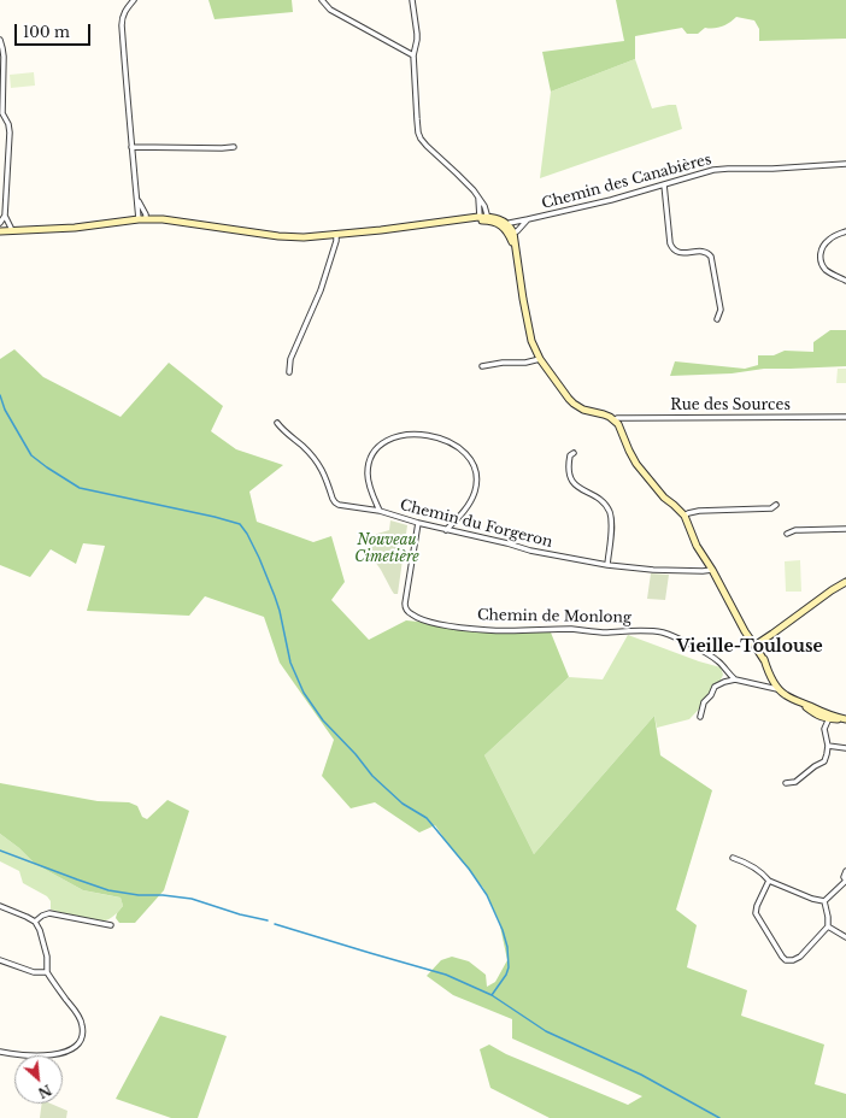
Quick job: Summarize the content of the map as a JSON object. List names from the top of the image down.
{
  "streets": {
    "street": [
      "Chemin des Canabières",
      "Rue des Sources",
      "Chemin du Forgeron",
      "Chemin de Monlong"
    ]
  },
  "crossings": [
    ["Chemin du Forgeron", "Chemin de Monlong"]
  ],
  "districts": ["Vieille-Toulouse"],
  "parks": ["Nouveau Cimetière"],
  "scale_bar": "100 m",
  "north": "bottom right"
}
